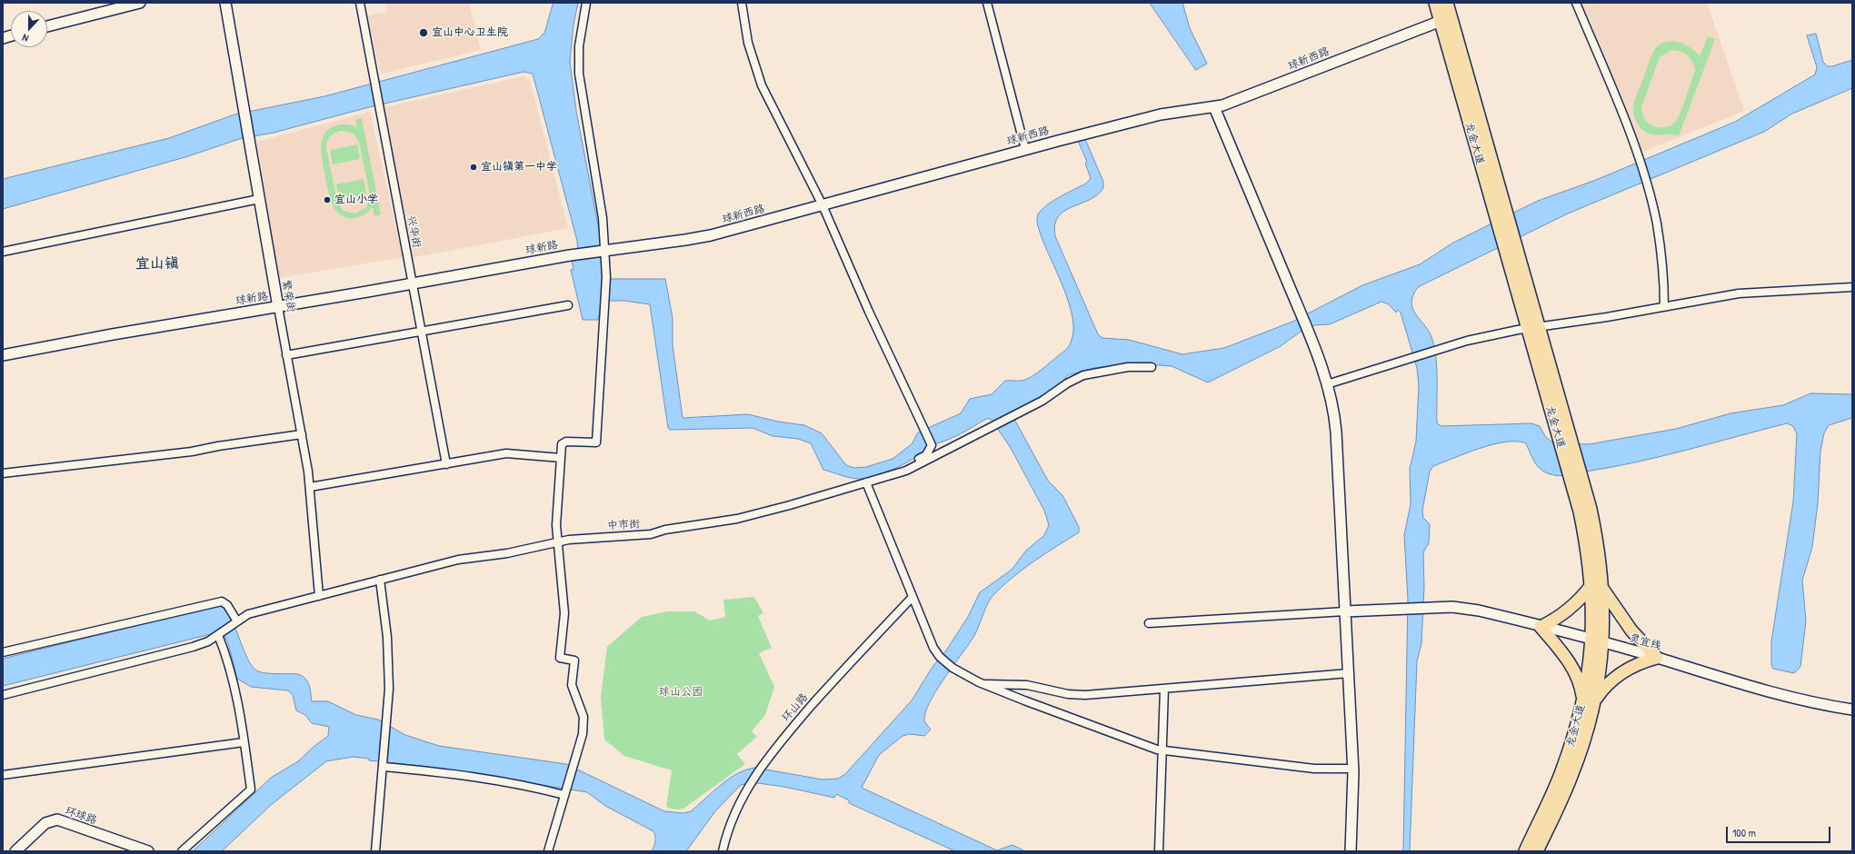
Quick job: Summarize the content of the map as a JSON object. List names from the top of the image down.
{
  "streets": {
    "main road": ["龙金大道"],
    "street": [
      "球新西路",
      "兴华街",
      "球新路",
      "繁荣街",
      "中市街",
      "灵宜线",
      "环山路",
      "环球路"
    ]
  },
  "crossings": [
    ["球新西路", "龙金大道"],
    ["球新西路", "球新路"],
    ["龙金大道", "灵宜线"],
    ["兴华街", "球新路"],
    ["球新路", "繁荣街"],
    ["繁荣街", "中市街"]
  ],
  "districts": ["宜山镇"],
  "parks": ["球山公园"],
  "places": ["宜山中心卫生院", "宜山镇第一中学", "宜山小学"],
  "scale_bar": "100 m",
  "north": "bottom"
}
